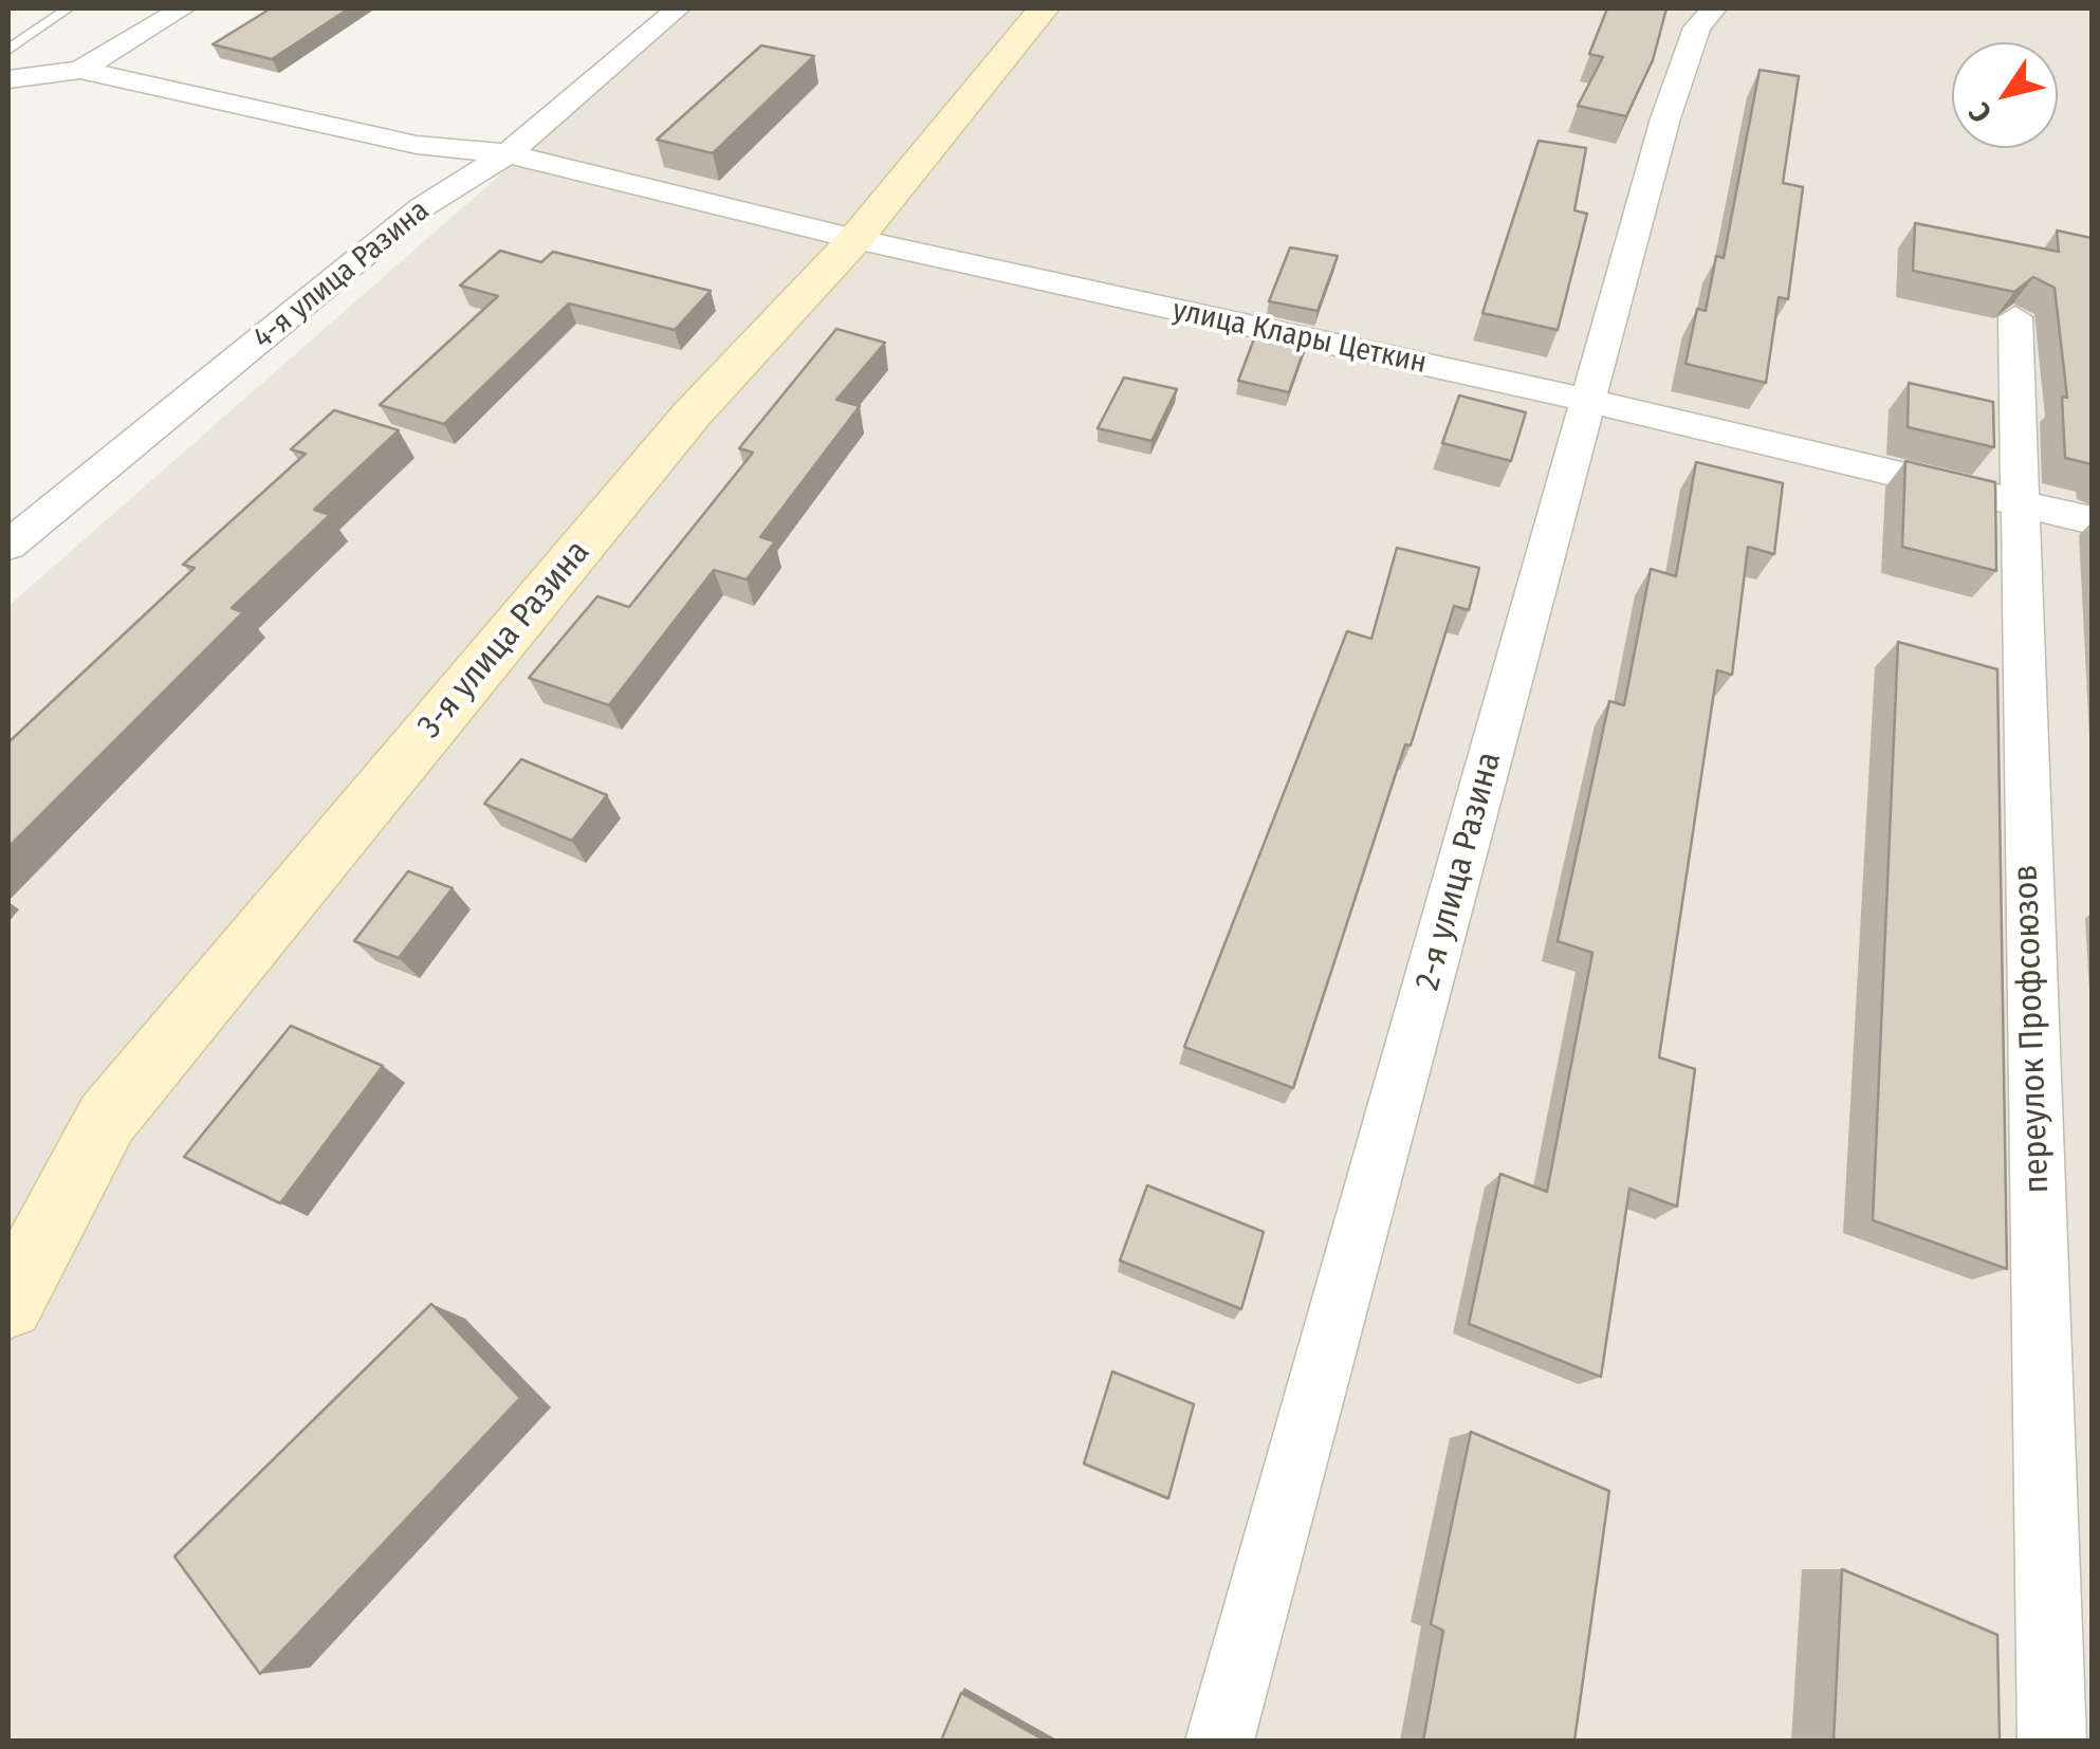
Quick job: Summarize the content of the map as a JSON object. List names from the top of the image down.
{
  "streets": {
    "street": [
      "4-я улица Разина",
      "улица Клары Цеткин",
      "3-я улица Разина",
      "2-я улица Разина",
      "переулок Профсоюзов"
    ]
  },
  "crossings": [
    ["4-я улица Разина", "улица Клары Цеткин"],
    ["улица Клары Цеткин", "3-я улица Разина"],
    ["улица Клары Цеткин", "2-я улица Разина"],
    ["улица Клары Цеткин", "переулок Профсоюзов"]
  ],
  "north": "bottom left"
}
